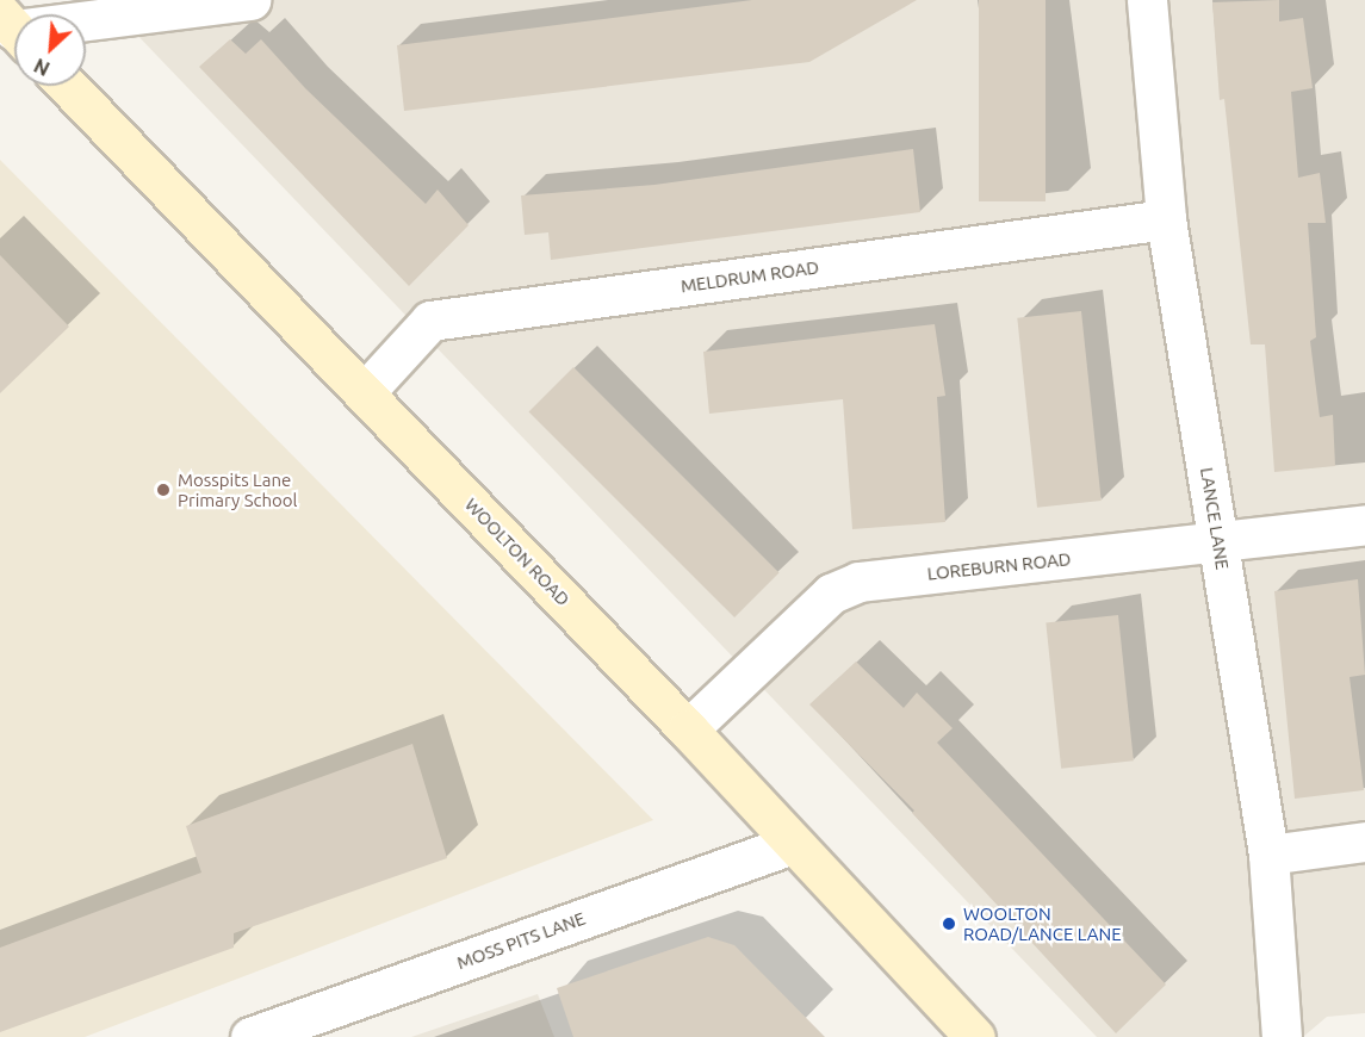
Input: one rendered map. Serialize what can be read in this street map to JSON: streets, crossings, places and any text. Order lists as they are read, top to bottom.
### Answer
{
  "streets": {
    "street": [
      "MELDRUM ROAD",
      "LANCE LANE",
      "WOOLTON ROAD",
      "LOREBURN ROAD",
      "MOSS PITS LANE"
    ]
  },
  "crossings": [
    ["MELDRUM ROAD", "LANCE LANE"],
    ["MELDRUM ROAD", "WOOLTON ROAD"],
    ["LANCE LANE", "LOREBURN ROAD"],
    ["WOOLTON ROAD", "LOREBURN ROAD"],
    ["WOOLTON ROAD", "MOSS PITS LANE"]
  ],
  "places": ["Mosspits Lane Primary School", "WOOLTON ROAD/LANCE LANE"],
  "north": "bottom left"
}
